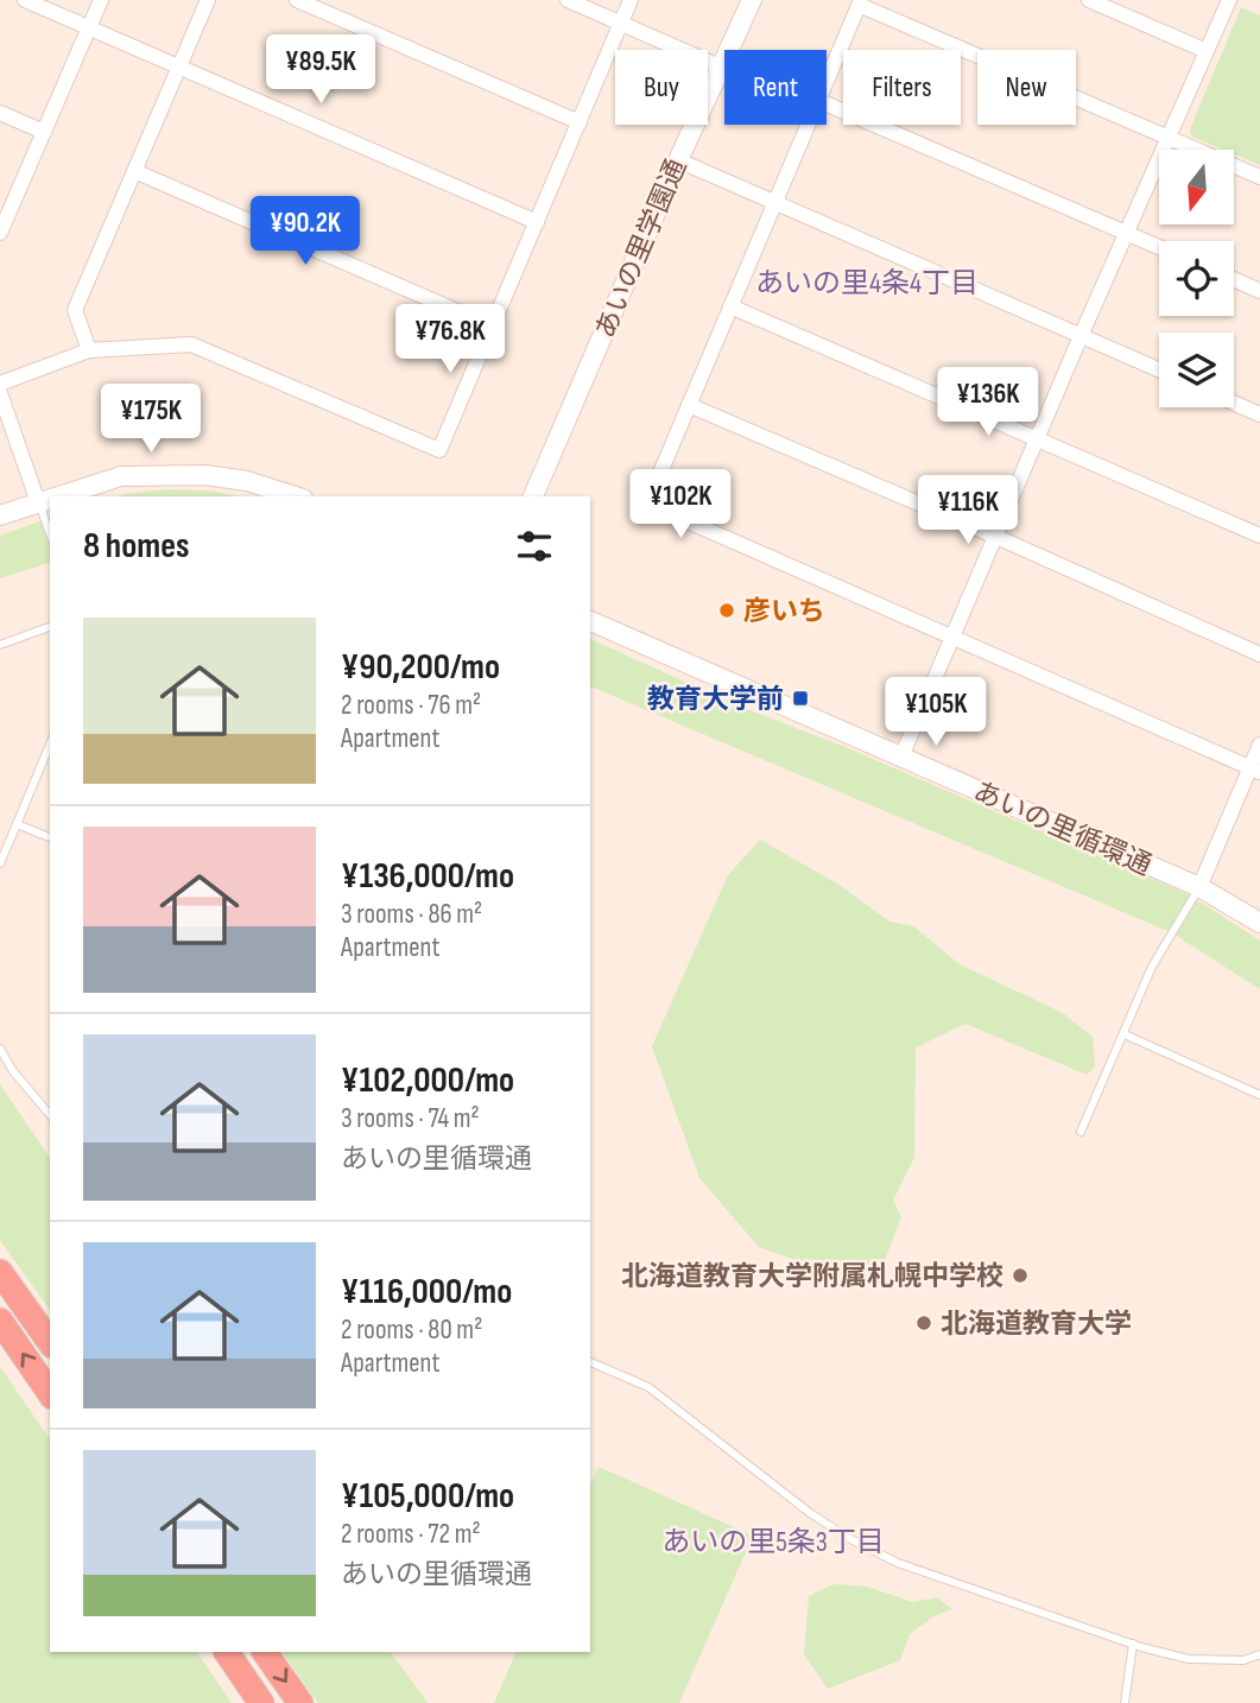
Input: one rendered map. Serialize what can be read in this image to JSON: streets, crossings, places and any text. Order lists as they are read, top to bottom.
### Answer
{
  "streets": {
    "street": ["あいの里学園通", "あいの里循環通"]
  },
  "districts": ["あいの里4条4丁目", "あいの里5条3丁目"],
  "places": {
    "other": ["彦いち", "北海道教育大学附属札幌中学校", "北海道教育大学"],
    "transit": ["教育大学前"]
  },
  "north": "bottom",
  "page": {
    "price": [
      "¥89.5K",
      "¥90.2K",
      "¥76.8K",
      "¥136K",
      "¥175K",
      "¥102K",
      "¥116K",
      "¥105K"
    ],
    "chip": [
      "Buy",
      "Rent",
      "Filters",
      "New"
    ],
    "heading": "8 homes",
    "list": [
      {
        "name": "¥90,200/mo",
        "note": "2 rooms · 76 m² · Apartment"
      },
      {
        "name": "¥136,000/mo",
        "note": "3 rooms · 86 m² · Apartment"
      },
      {
        "name": "¥102,000/mo",
        "note": "3 rooms · 74 m² · あいの里循環通"
      },
      {
        "name": "¥116,000/mo",
        "note": "2 rooms · 80 m² · Apartment"
      },
      {
        "name": "¥105,000/mo",
        "note": "2 rooms · 72 m² · あいの里循環通"
      }
    ]
  }
}
